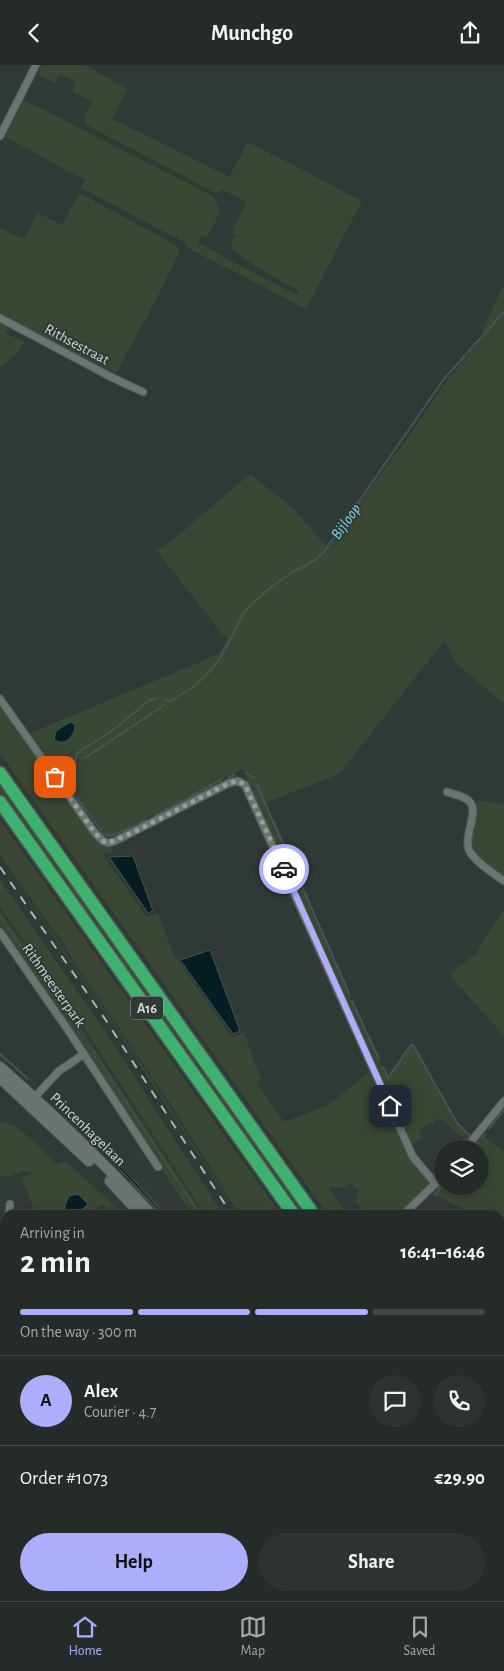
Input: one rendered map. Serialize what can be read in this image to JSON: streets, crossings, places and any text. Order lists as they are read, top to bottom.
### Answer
{
  "streets": {
    "highway": ["A16"],
    "main road": ["Princenhagelaan"],
    "street": ["Rithsestraat", "Rithmeesterpark"]
  },
  "water": ["Bijloop"],
  "page": {
    "header": "Munchgo",
    "heading": ["2 min", "Arriving in", "16:41–16:46"],
    "panel": [
      "Alex",
      "Courier · 4.7",
      "Order #1073",
      "€29.90"
    ],
    "bar": "On the way · 300 m",
    "round": "A",
    "buttons": ["Help", "Share"],
    "tabs": ["Home", "Map", "Saved"]
  }
}
